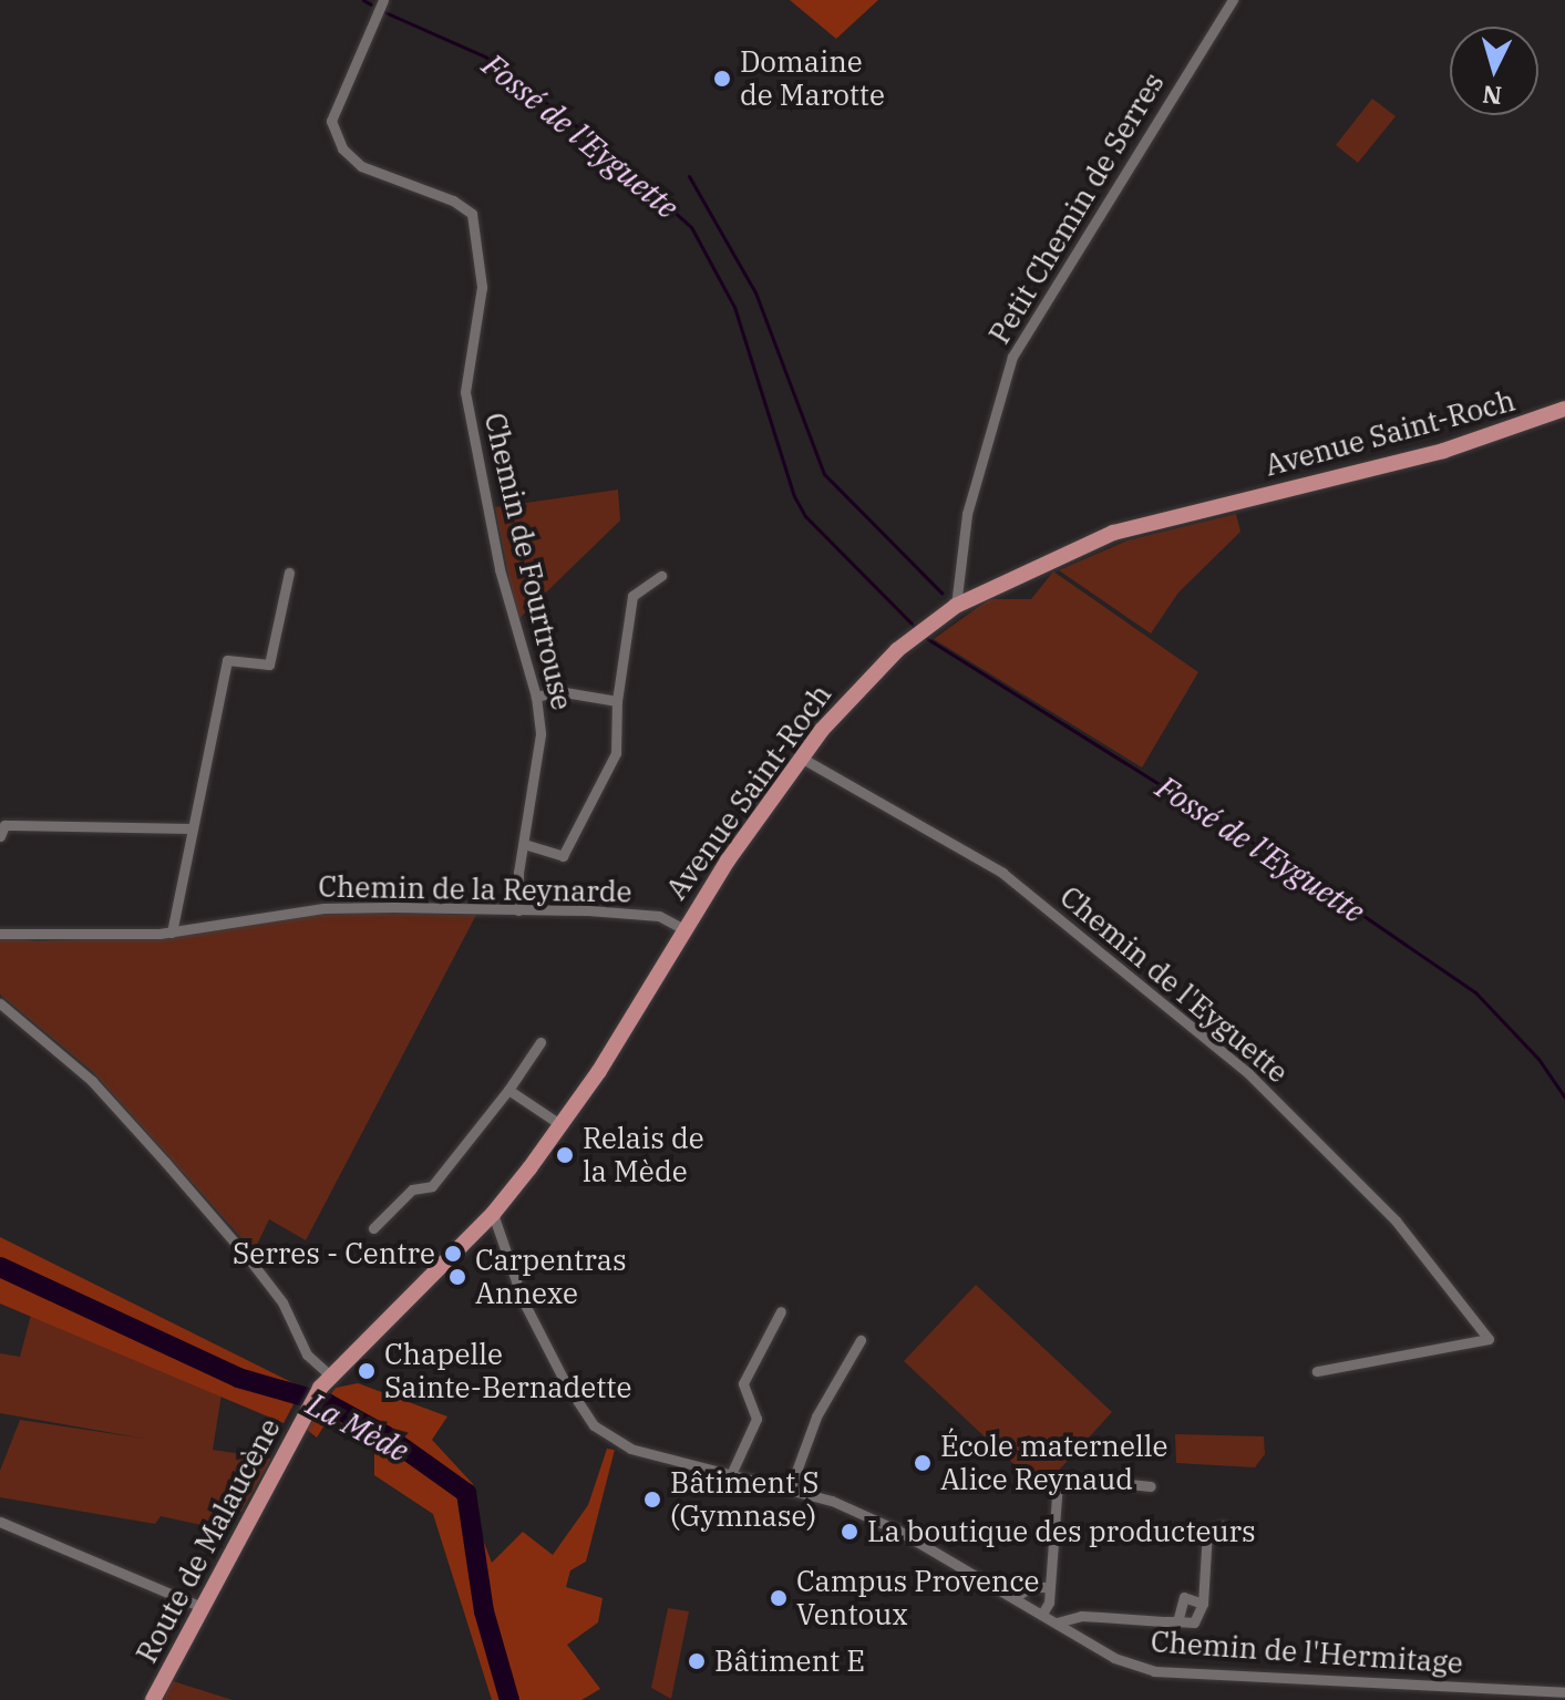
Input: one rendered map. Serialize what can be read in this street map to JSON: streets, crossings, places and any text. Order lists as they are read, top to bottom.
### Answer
{
  "streets": {
    "main road": ["Avenue Saint-Roch", "Route de Malaucène"],
    "street": [
      "Petit Chemin de Serres",
      "Chemin de Fourtrouse",
      "Chemin de la Reynarde",
      "Chemin de l'Eyguette",
      "Chemin de l'Hermitage"
    ]
  },
  "crossings": [
    ["Petit Chemin de Serres", "Avenue Saint-Roch"],
    ["Avenue Saint-Roch", "Chemin de la Reynarde"],
    ["Avenue Saint-Roch", "Chemin de l'Eyguette"],
    ["Avenue Saint-Roch", "Route de Malaucène"],
    ["Avenue Saint-Roch", "Chemin de l'Hermitage"],
    ["Chemin de Fourtrouse", "Chemin de la Reynarde"]
  ],
  "water": ["Fossé de l'Eyguette", "La Mède"],
  "places": [
    "Domaine de Marotte",
    "Relais de la Mède",
    "Serres - Centre",
    "Carpentras Annexe",
    "Chapelle Sainte-Bernadette",
    "École maternelle Alice Reynaud",
    "Bâtiment S (Gymnase)",
    "La boutique des producteurs",
    "Campus Provence Ventoux",
    "Bâtiment E"
  ],
  "north": "bottom"
}
